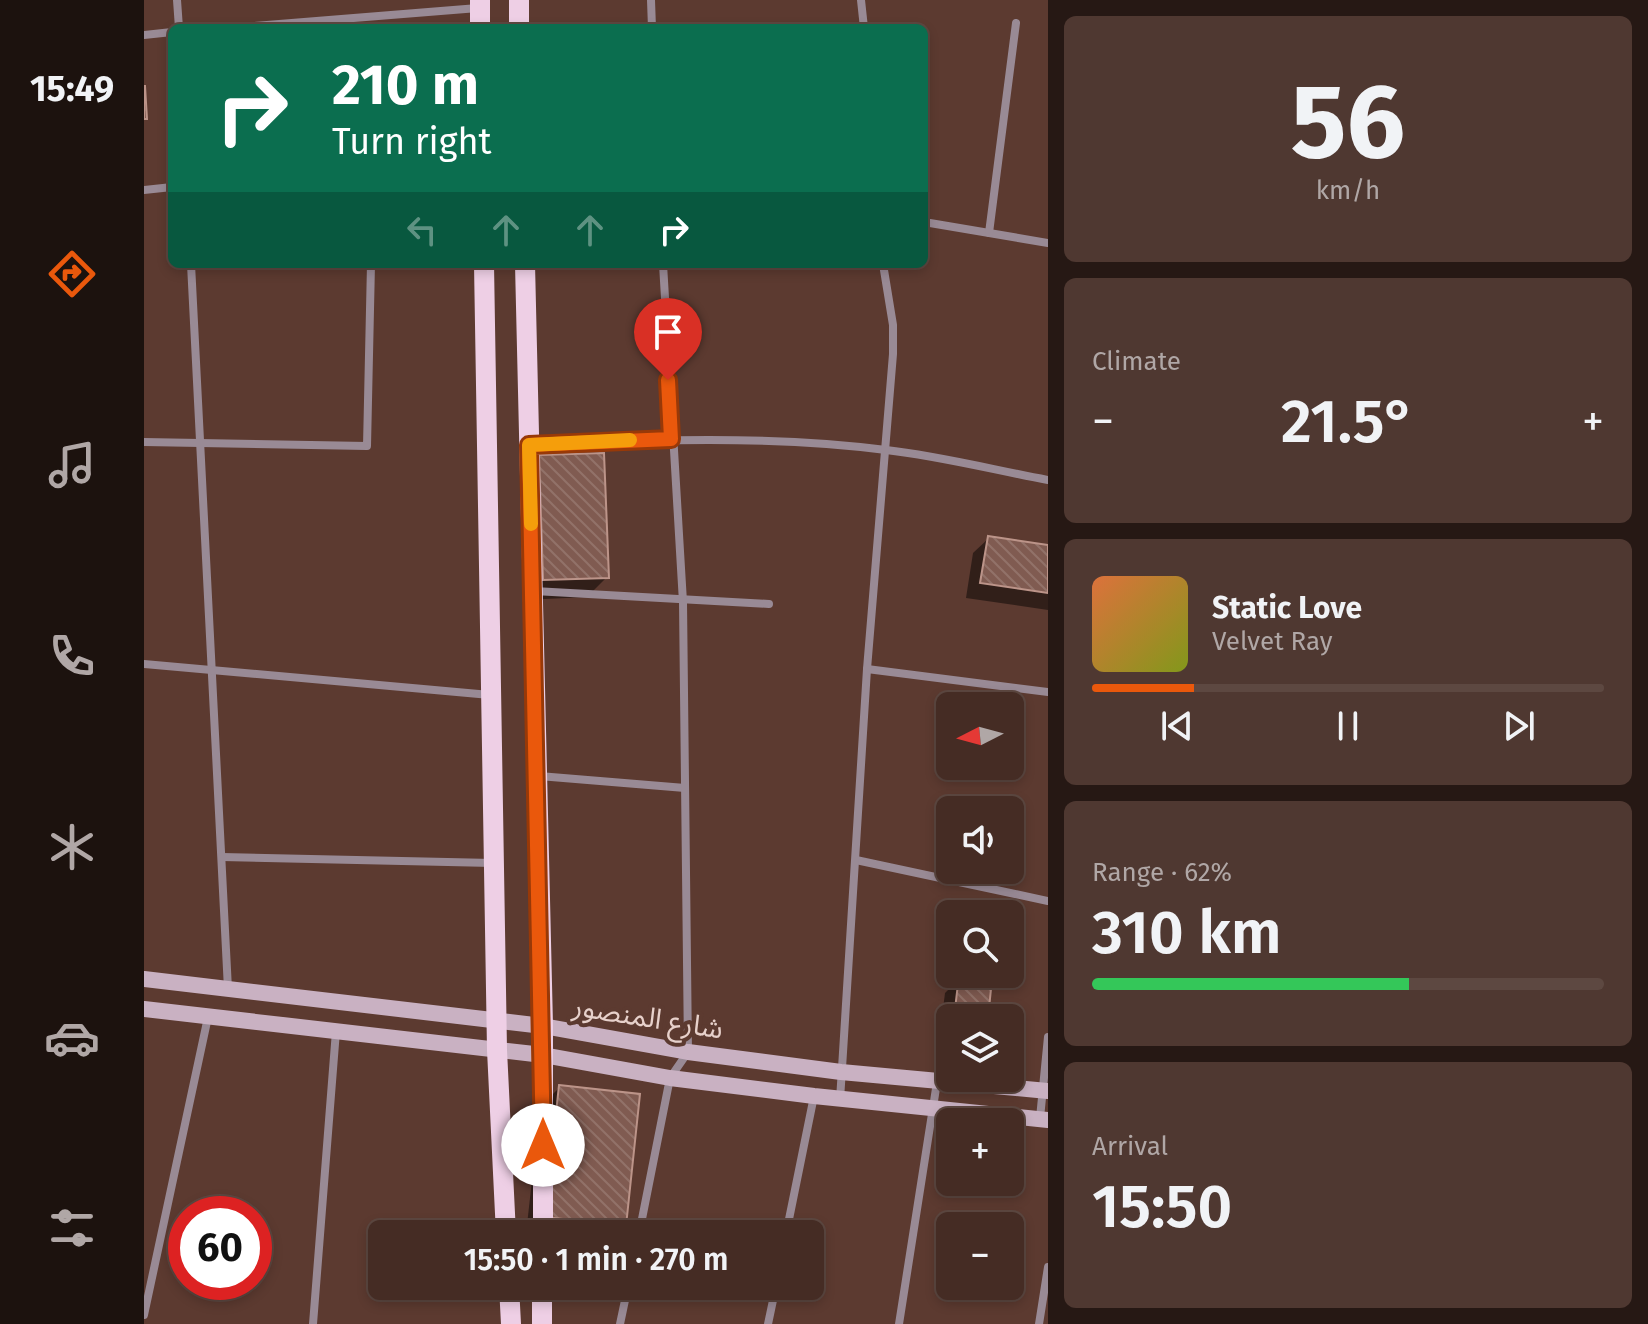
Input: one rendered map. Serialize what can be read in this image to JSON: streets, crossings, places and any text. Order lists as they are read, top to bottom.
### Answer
{
  "streets": {
    "street": ["شارع المنصور"]
  },
  "north": "left",
  "page": {
    "tabs": "15:49",
    "tile": [
      ["56", "km/h"],
      "Climate",
      ["Range · 62%", "310 km"],
      ["Arrival", "15:50"]
    ],
    "turn": ["210 m", "Turn right"],
    "heat": ["−", "21.5°", "+"],
    "song": ["Static Love", "Velvet Ray"],
    "map_buttons": ["+", "−"],
    "limit": "60",
    "trip": "15:50 · 1 min · 270 m"
  }
}
